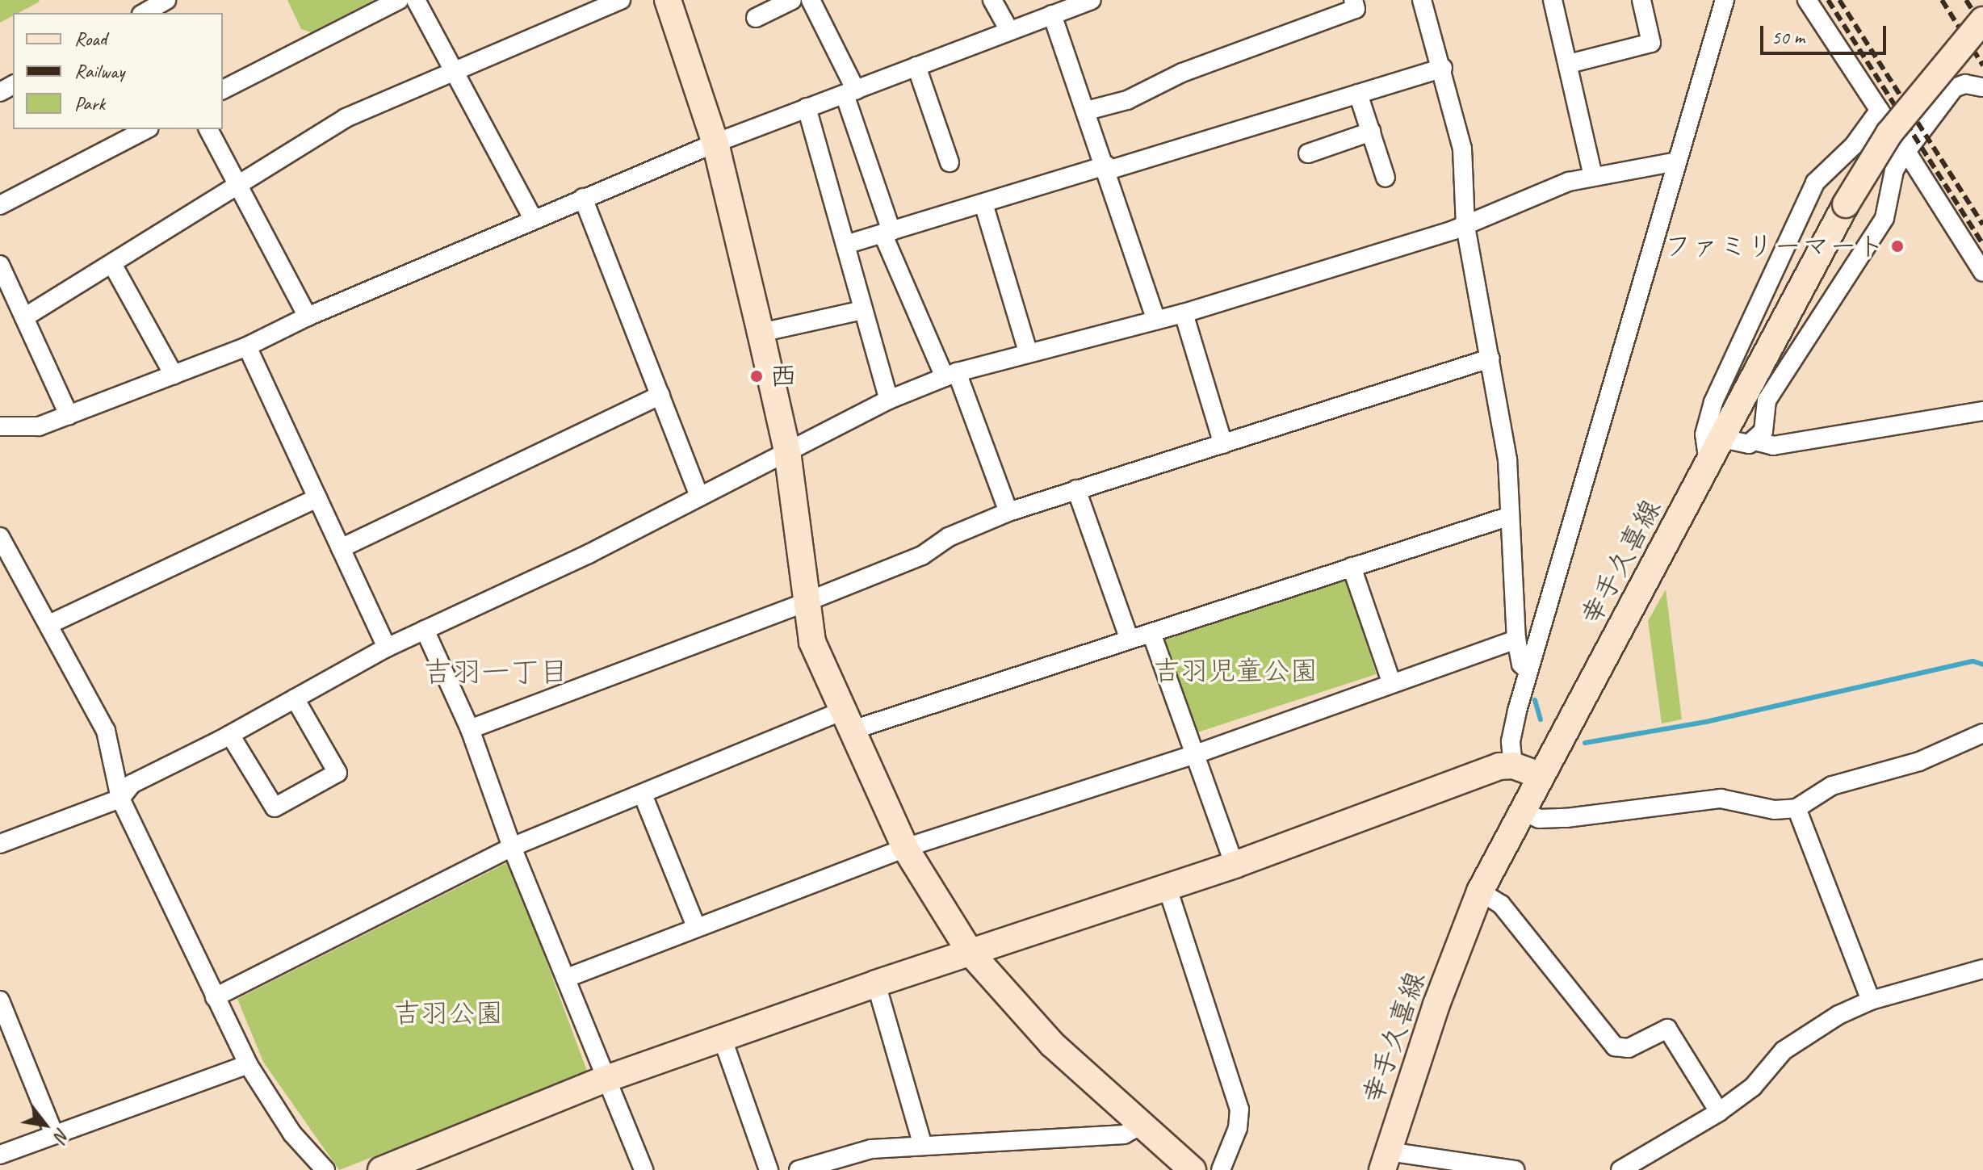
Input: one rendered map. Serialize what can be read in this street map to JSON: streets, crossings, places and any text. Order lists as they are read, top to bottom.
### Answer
{
  "streets": {
    "street": ["幸手久喜線"]
  },
  "districts": ["吉羽一丁目"],
  "parks": ["吉羽児童公園", "吉羽公園"],
  "places": ["ファミリーマート", "西"],
  "legend": ["Road", "Railway", "Park"],
  "scale_bar": "50 m",
  "north": "bottom right"
}
